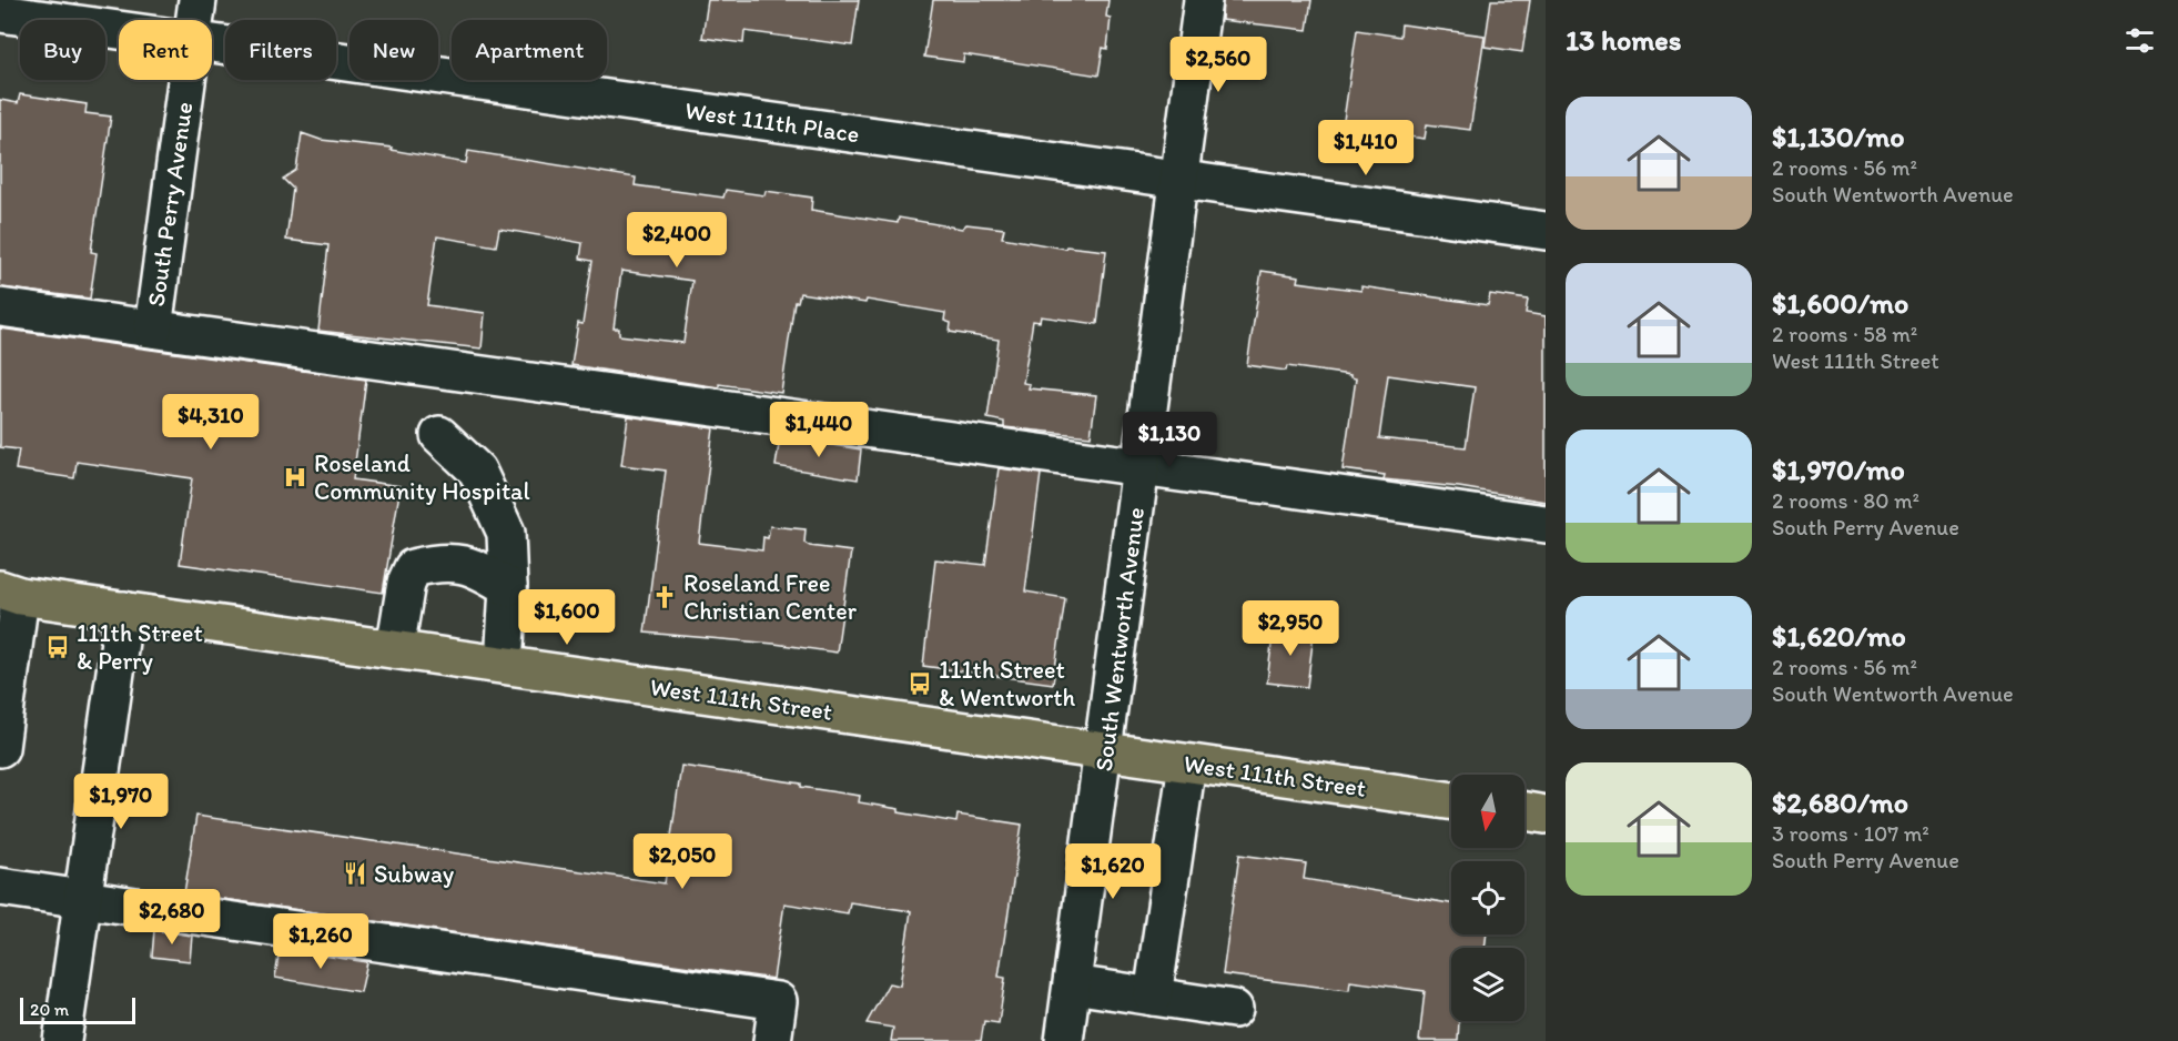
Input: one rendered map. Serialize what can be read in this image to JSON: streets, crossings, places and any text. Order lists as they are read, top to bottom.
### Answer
{
  "streets": {
    "main road": ["West 111th Street"],
    "street": ["West 111th Place", "South Perry Avenue", "South Wentworth Avenue"]
  },
  "crossings": [
    ["West 111th Place", "South Wentworth Avenue"],
    ["South Wentworth Avenue", "West 111th Street"]
  ],
  "places": {
    "hospital": ["Roseland Community Hospital"],
    "church": ["Roseland Free Christian Center"],
    "bus stop": ["111th Street & Perry", "111th Street & Wentworth"],
    "restaurant": ["Subway"]
  },
  "scale_bar": "20 m",
  "north": "bottom",
  "page": {
    "heading": "13 homes",
    "chip": [
      "Buy",
      "Rent",
      "Filters",
      "New",
      "Apartment"
    ],
    "price": [
      "$2,560",
      "$1,410",
      "$2,400",
      "$4,310",
      "$1,440",
      "$1,130",
      "$1,600",
      "$2,950",
      "$1,970",
      "$2,050",
      "$1,620",
      "$2,680",
      "$1,260"
    ],
    "list": [
      {
        "name": "$1,130/mo",
        "note": "2 rooms · 56 m² · South Wentworth Avenue"
      },
      {
        "name": "$1,600/mo",
        "note": "2 rooms · 58 m² · West 111th Street"
      },
      {
        "name": "$1,970/mo",
        "note": "2 rooms · 80 m² · South Perry Avenue"
      },
      {
        "name": "$1,620/mo",
        "note": "2 rooms · 56 m² · South Wentworth Avenue"
      },
      {
        "name": "$2,680/mo",
        "note": "3 rooms · 107 m² · South Perry Avenue"
      }
    ],
    "scale": "20 m"
  }
}
